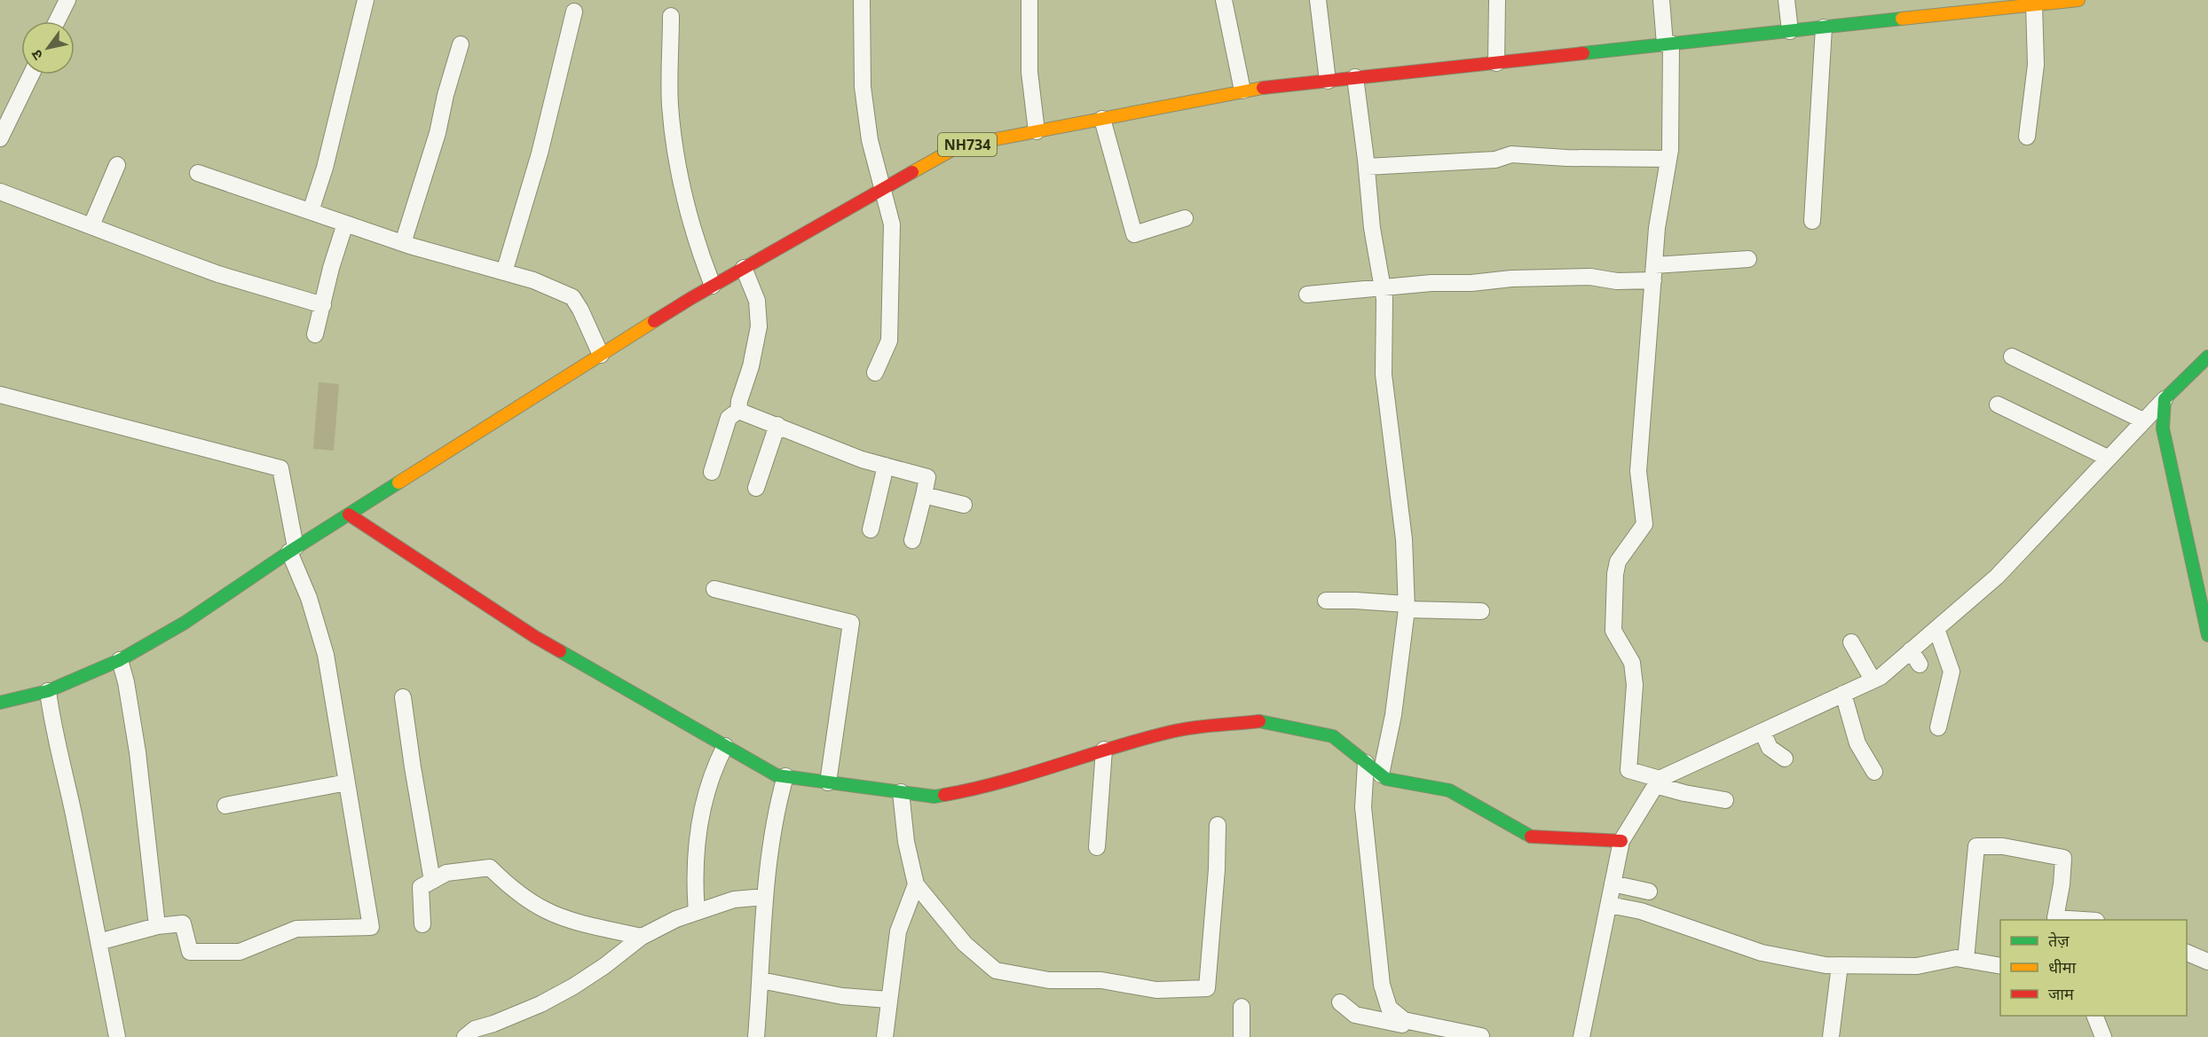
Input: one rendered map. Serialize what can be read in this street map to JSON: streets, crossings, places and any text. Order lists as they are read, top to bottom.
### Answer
{
  "streets": {
    "main road": ["NH734"]
  },
  "legend": ["तेज़", "धीमा", "जाम"],
  "north": "bottom left"
}
